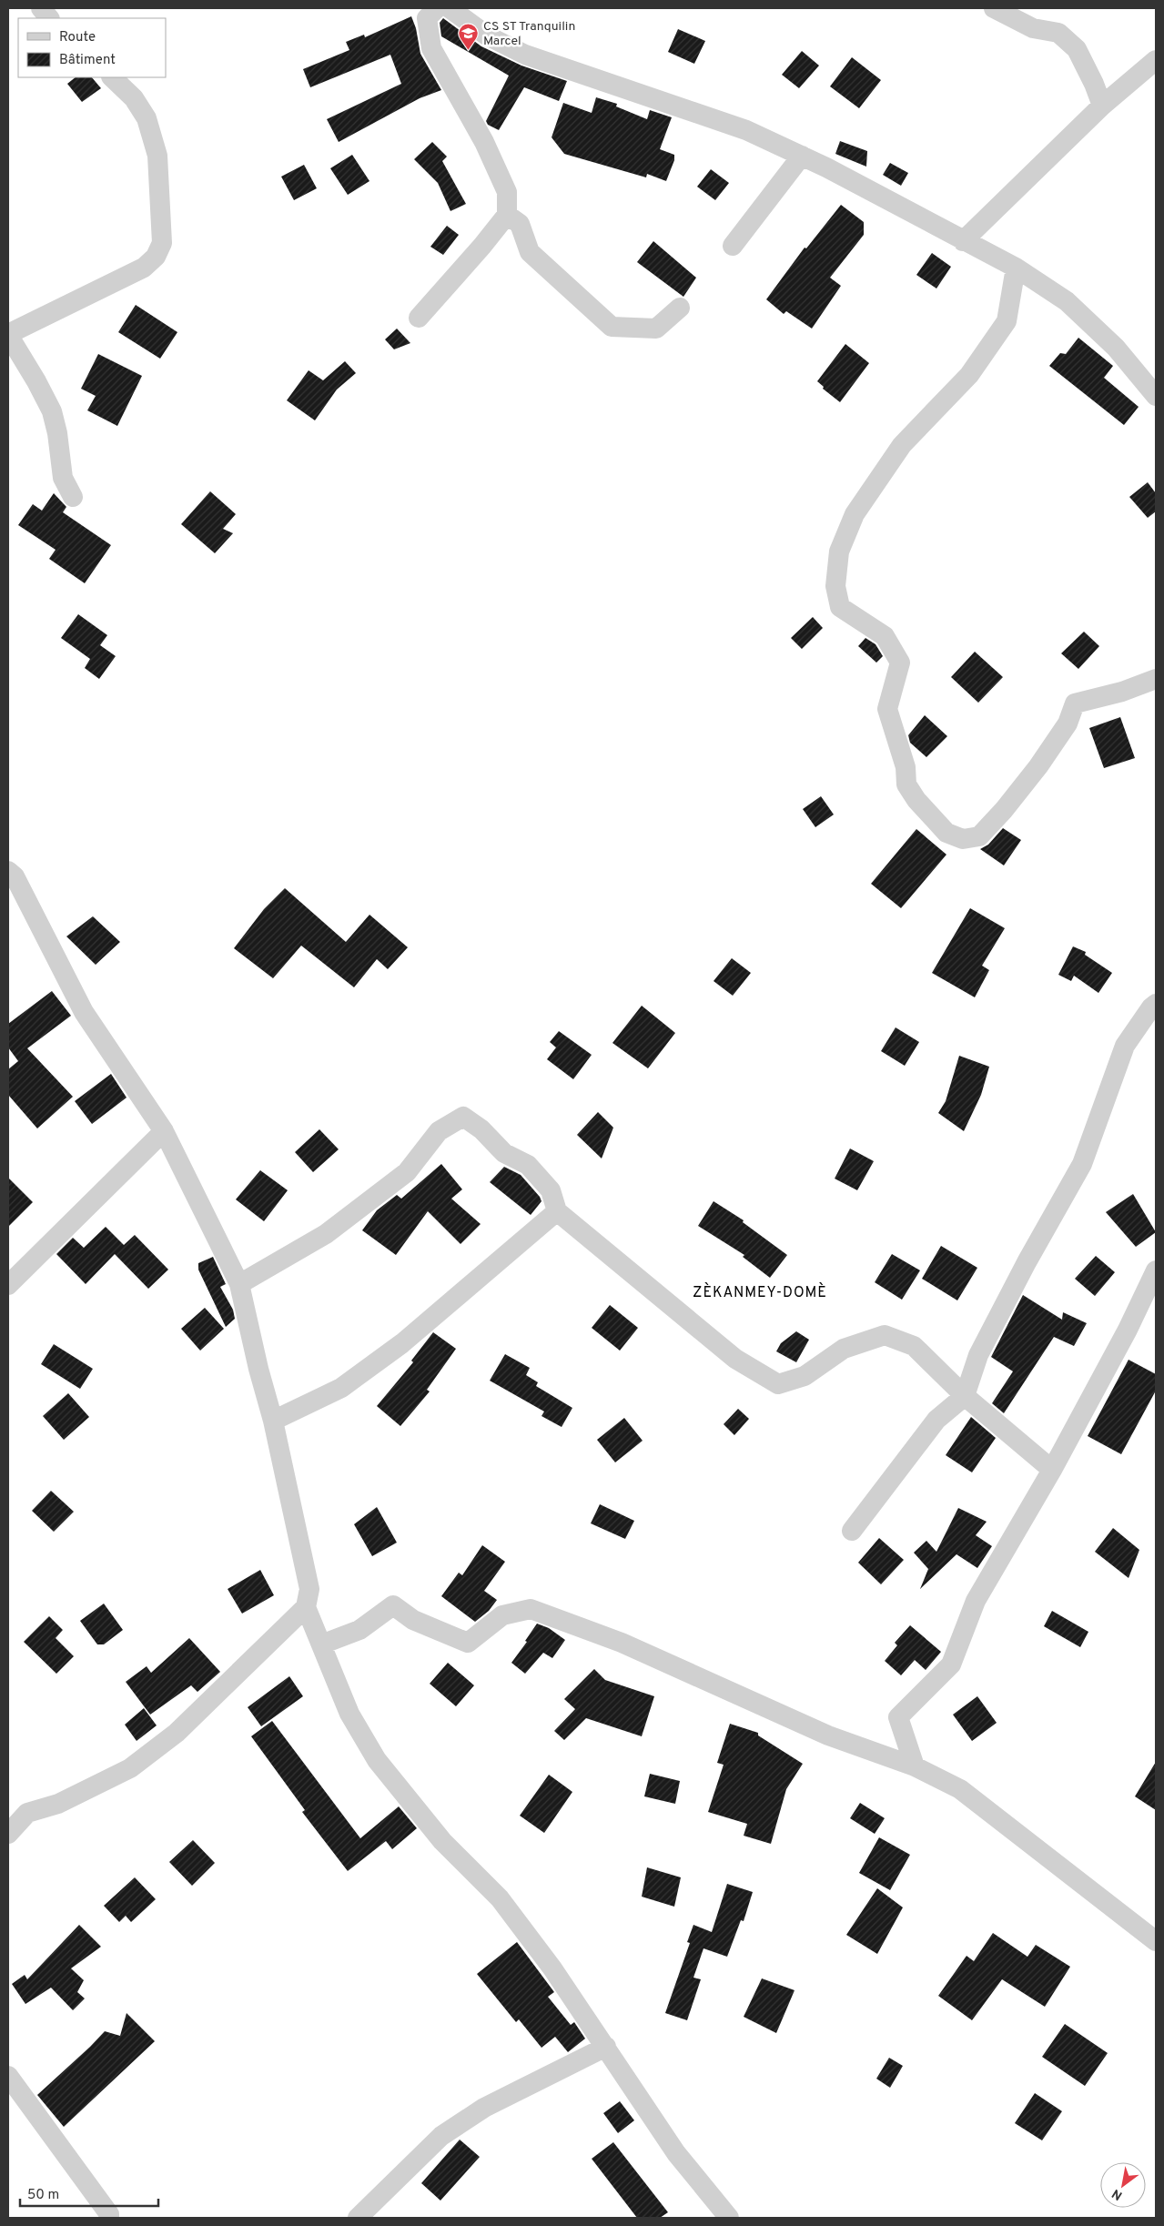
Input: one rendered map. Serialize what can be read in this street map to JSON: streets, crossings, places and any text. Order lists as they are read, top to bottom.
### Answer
{
  "districts": ["ZÈKANMEY-DOMÈ"],
  "places": {
    "school or university": ["CS ST Tranquilin Marcel"]
  },
  "legend": ["Route", "Bâtiment"],
  "scale_bar": "50 m",
  "north": "bottom left"
}
